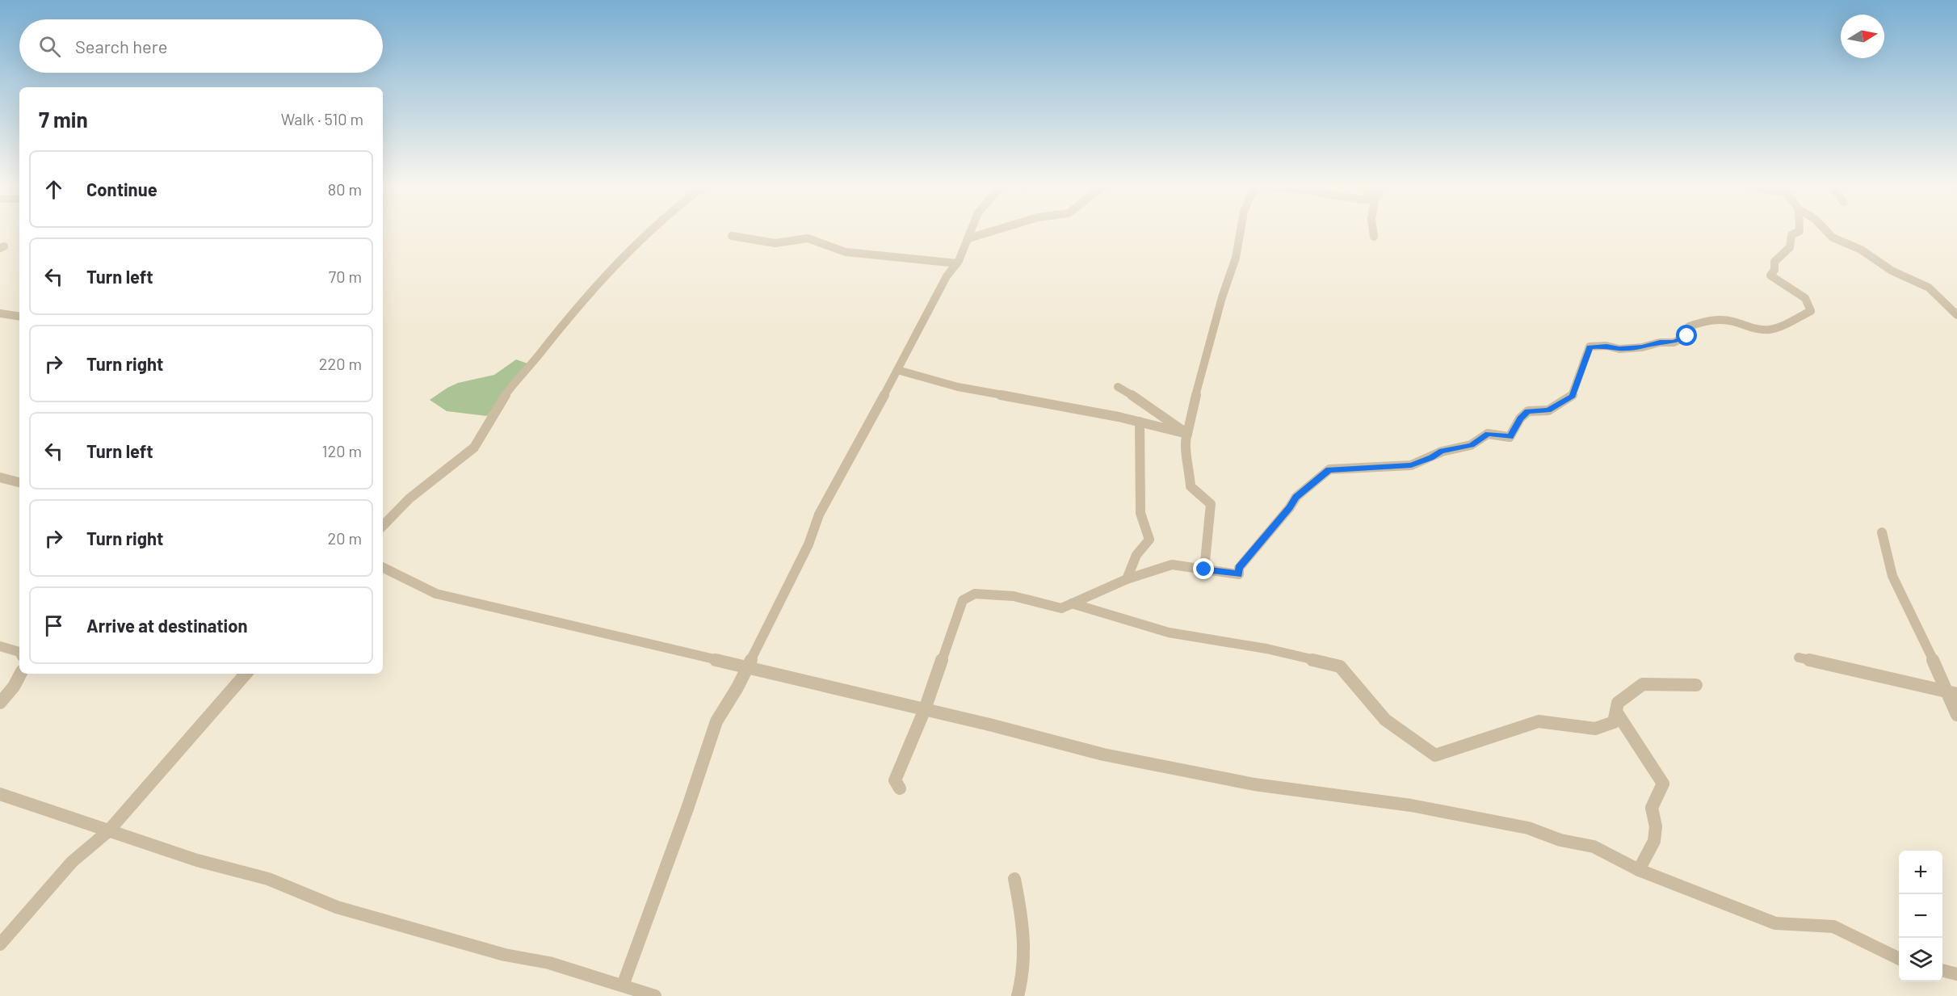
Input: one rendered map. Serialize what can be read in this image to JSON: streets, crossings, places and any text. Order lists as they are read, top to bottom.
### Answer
{
  "north": "right",
  "page": {
    "search": "Search here",
    "heading": ["7 min", "Walk · 510 m"],
    "list": [
      ["Continue", "80 m"],
      ["Turn left", "70 m"],
      ["Turn right", "220 m"],
      ["Turn left", "120 m"],
      ["Turn right", "20 m"],
      "Arrive at destination"
    ],
    "map_buttons": ["+", "−"]
  }
}
